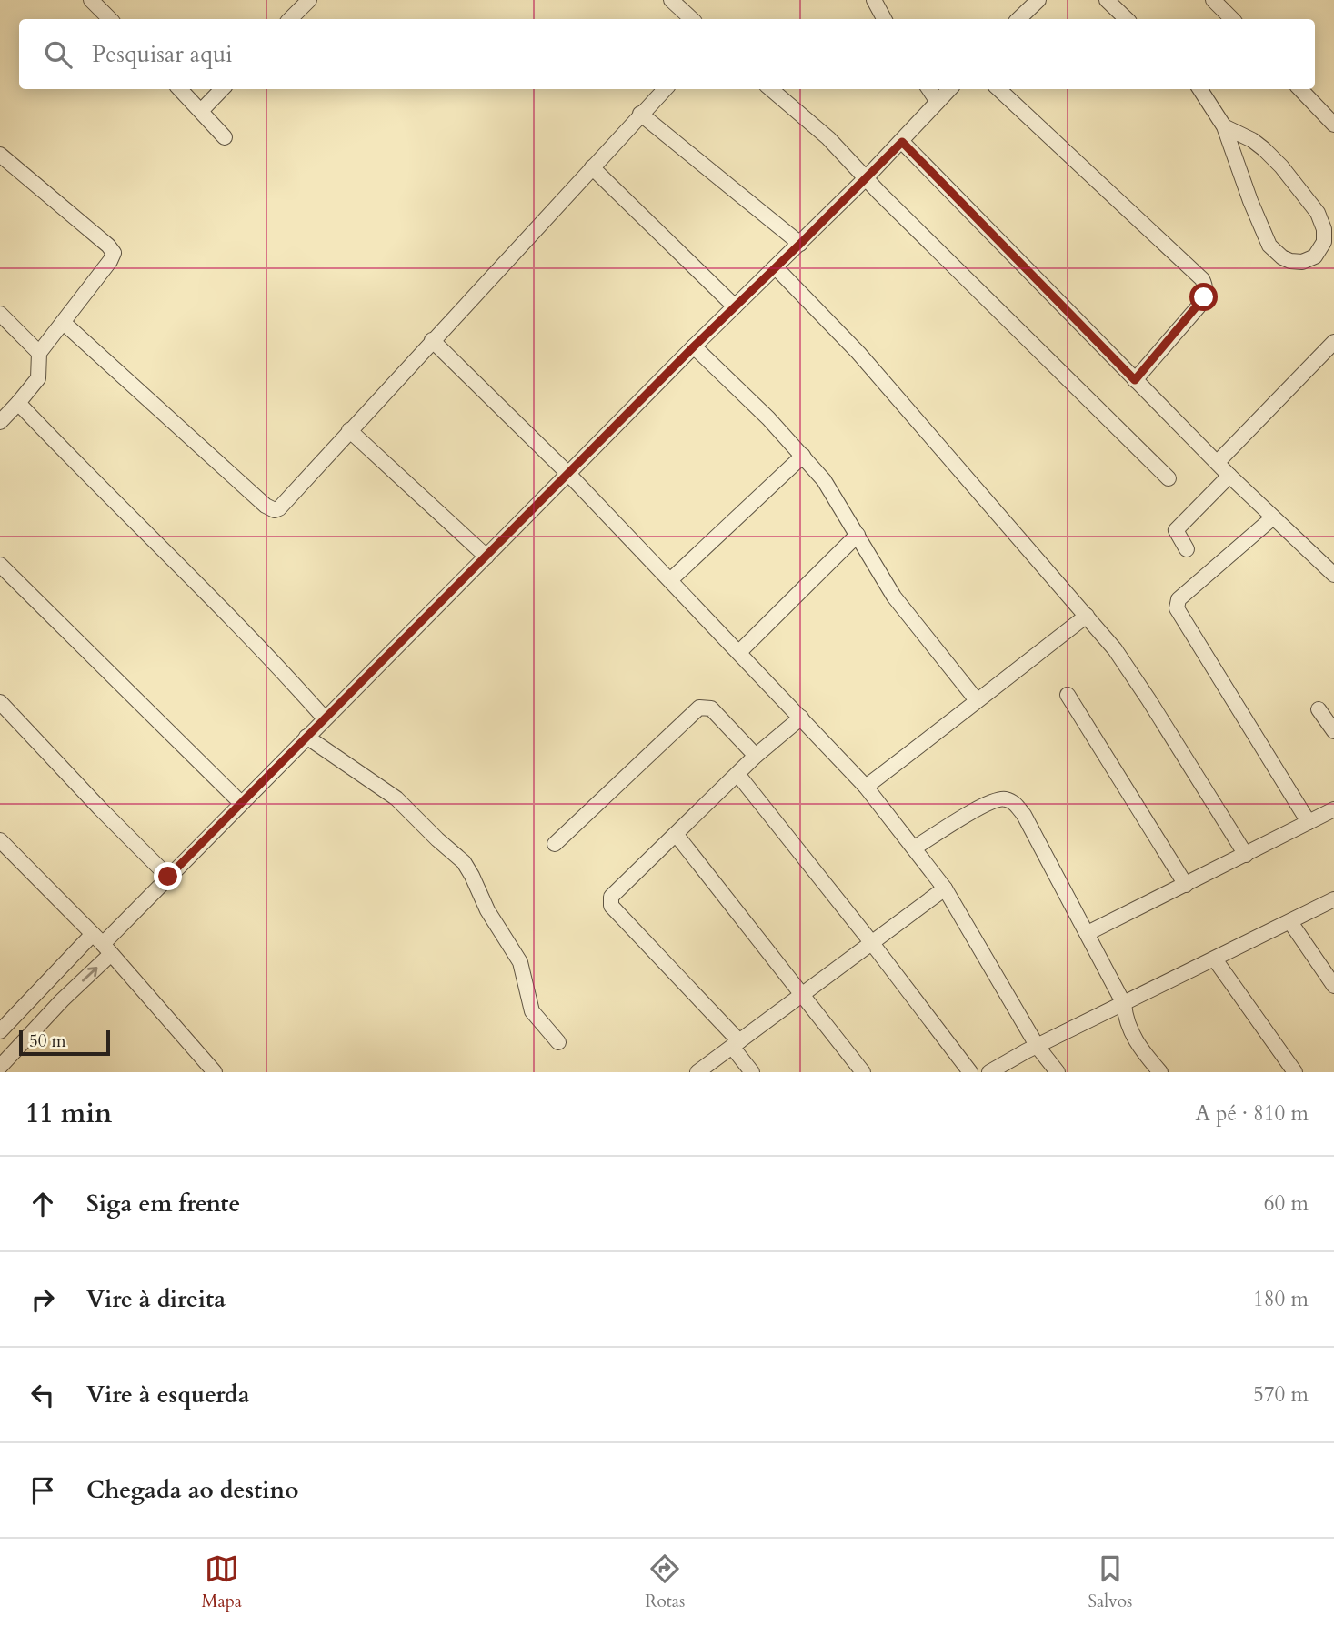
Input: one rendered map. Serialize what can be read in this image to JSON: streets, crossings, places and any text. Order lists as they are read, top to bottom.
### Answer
{
  "scale_bar": "50 m",
  "page": {
    "search": "Pesquisar aqui",
    "scale": "50 m",
    "heading": ["11 min", "A pé · 810 m"],
    "list": [
      ["Siga em frente", "60 m"],
      ["Vire à direita", "180 m"],
      ["Vire à esquerda", "570 m"],
      "Chegada ao destino"
    ],
    "nav": ["Mapa", "Rotas", "Salvos"]
  }
}
